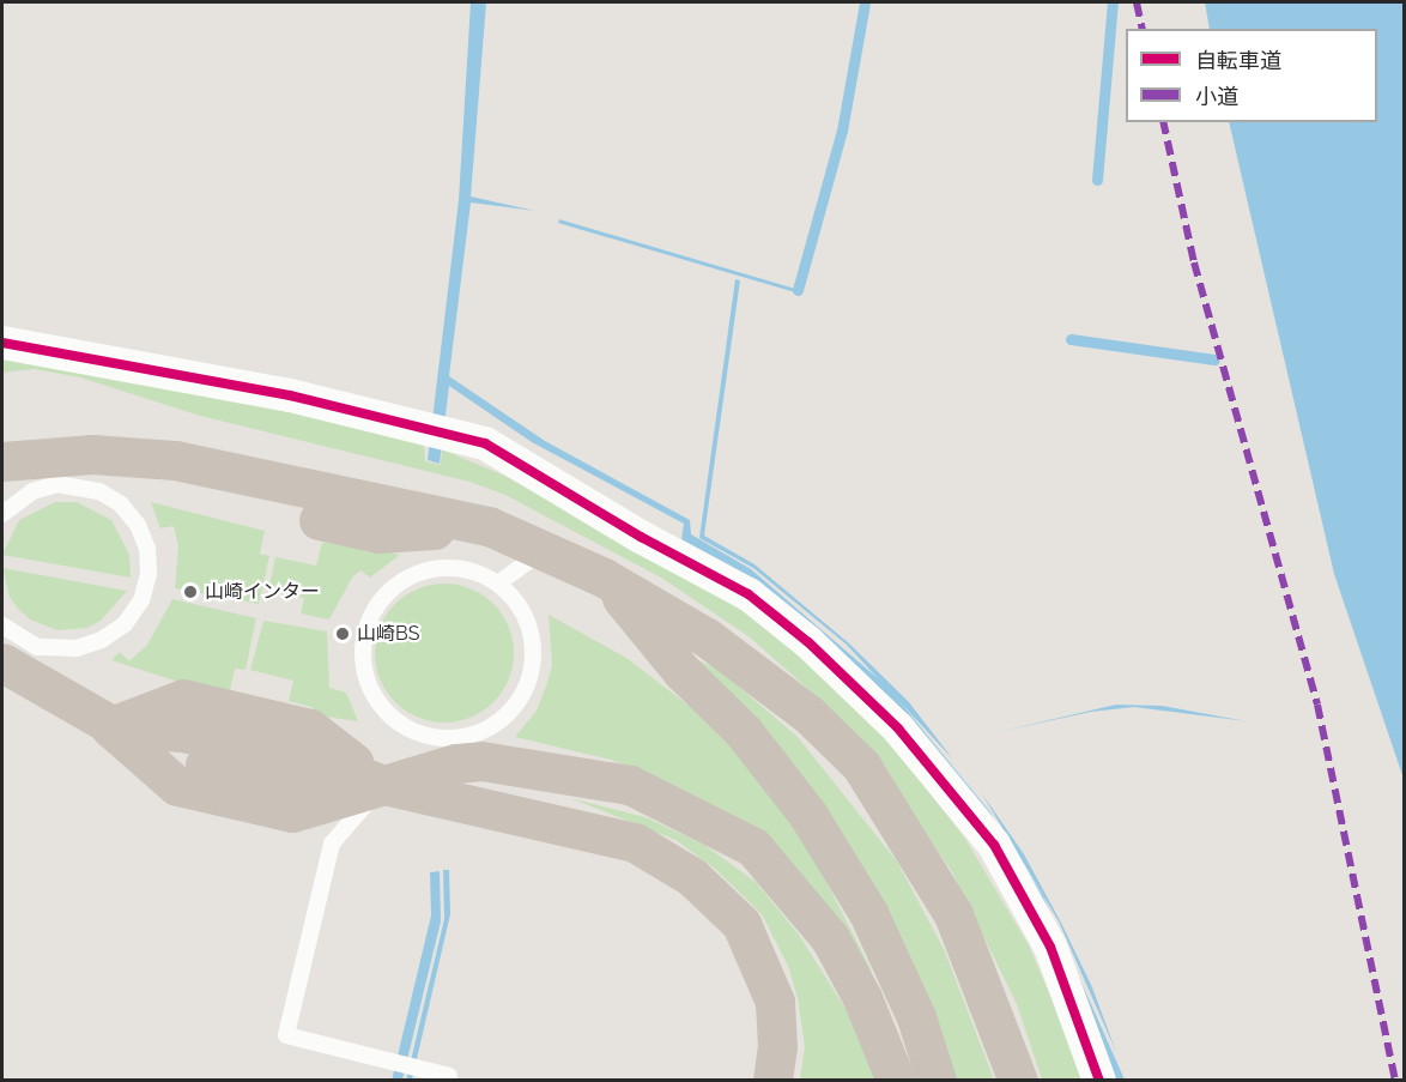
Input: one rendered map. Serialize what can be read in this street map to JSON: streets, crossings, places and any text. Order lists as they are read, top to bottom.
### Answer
{
  "places": ["山崎インター", "山崎BS"],
  "legend": ["自転車道", "小道"]
}
